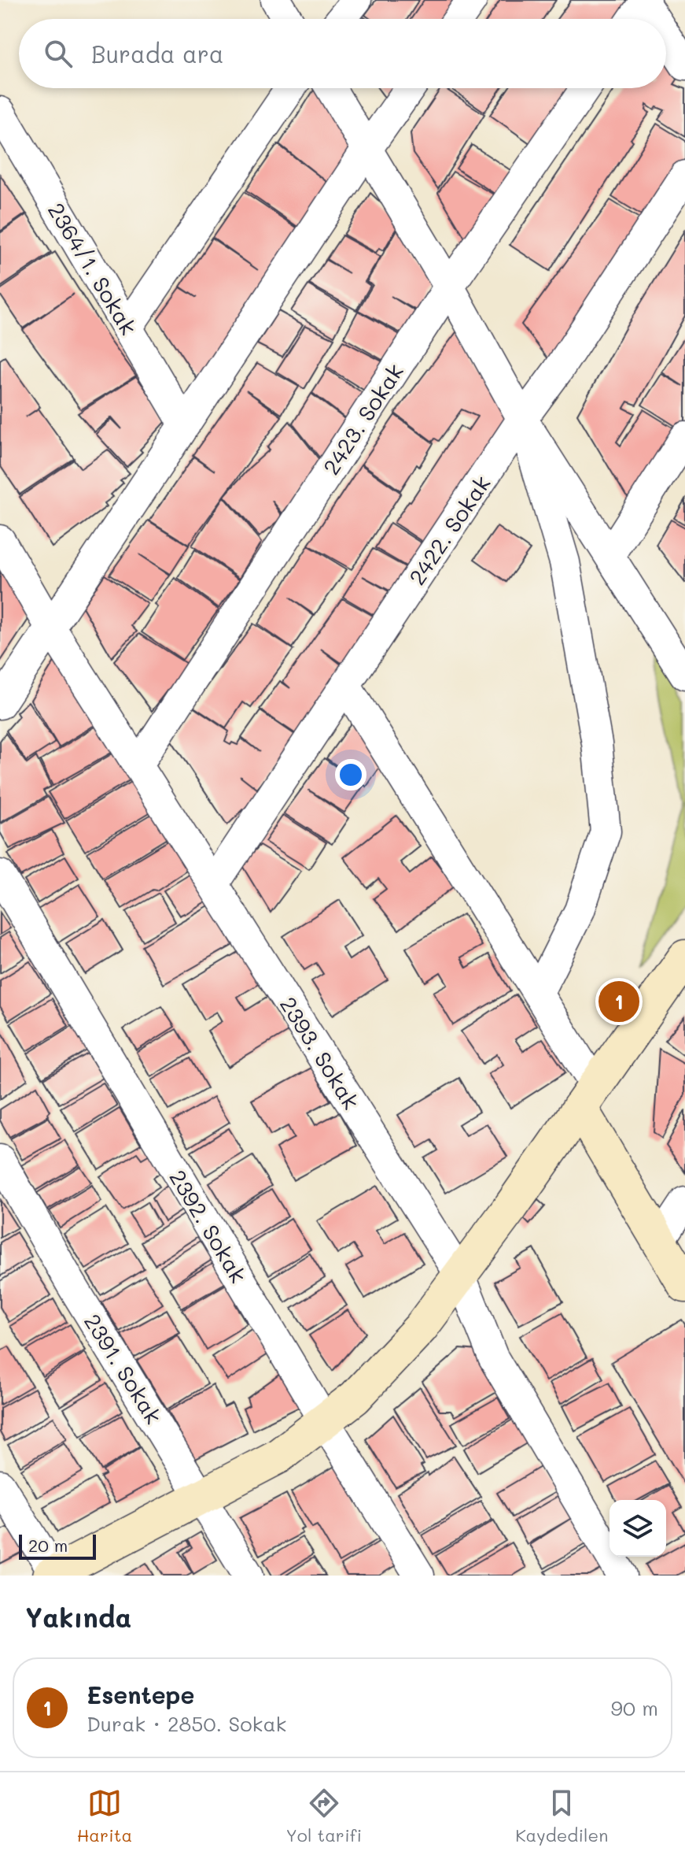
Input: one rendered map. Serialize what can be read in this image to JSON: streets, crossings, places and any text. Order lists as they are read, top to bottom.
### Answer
{
  "streets": {
    "street": [
      "2364/1. Sokak",
      "2423. Sokak",
      "2422. Sokak",
      "2393. Sokak",
      "2392. Sokak",
      "2391. Sokak"
    ]
  },
  "crossings": [
    ["2423. Sokak", "2393. Sokak"],
    ["2422. Sokak", "2393. Sokak"]
  ],
  "scale_bar": "20 m",
  "page": {
    "search": "Burada ara",
    "pins": "1",
    "scale": "20 m",
    "heading": "Yakında",
    "list": [
      {
        "mark": "1",
        "name": "Esentepe",
        "note": "Durak · 2850. Sokak",
        "value": "90 m"
      }
    ],
    "nav": ["Harita", "Yol tarifi", "Kaydedilen"]
  }
}
